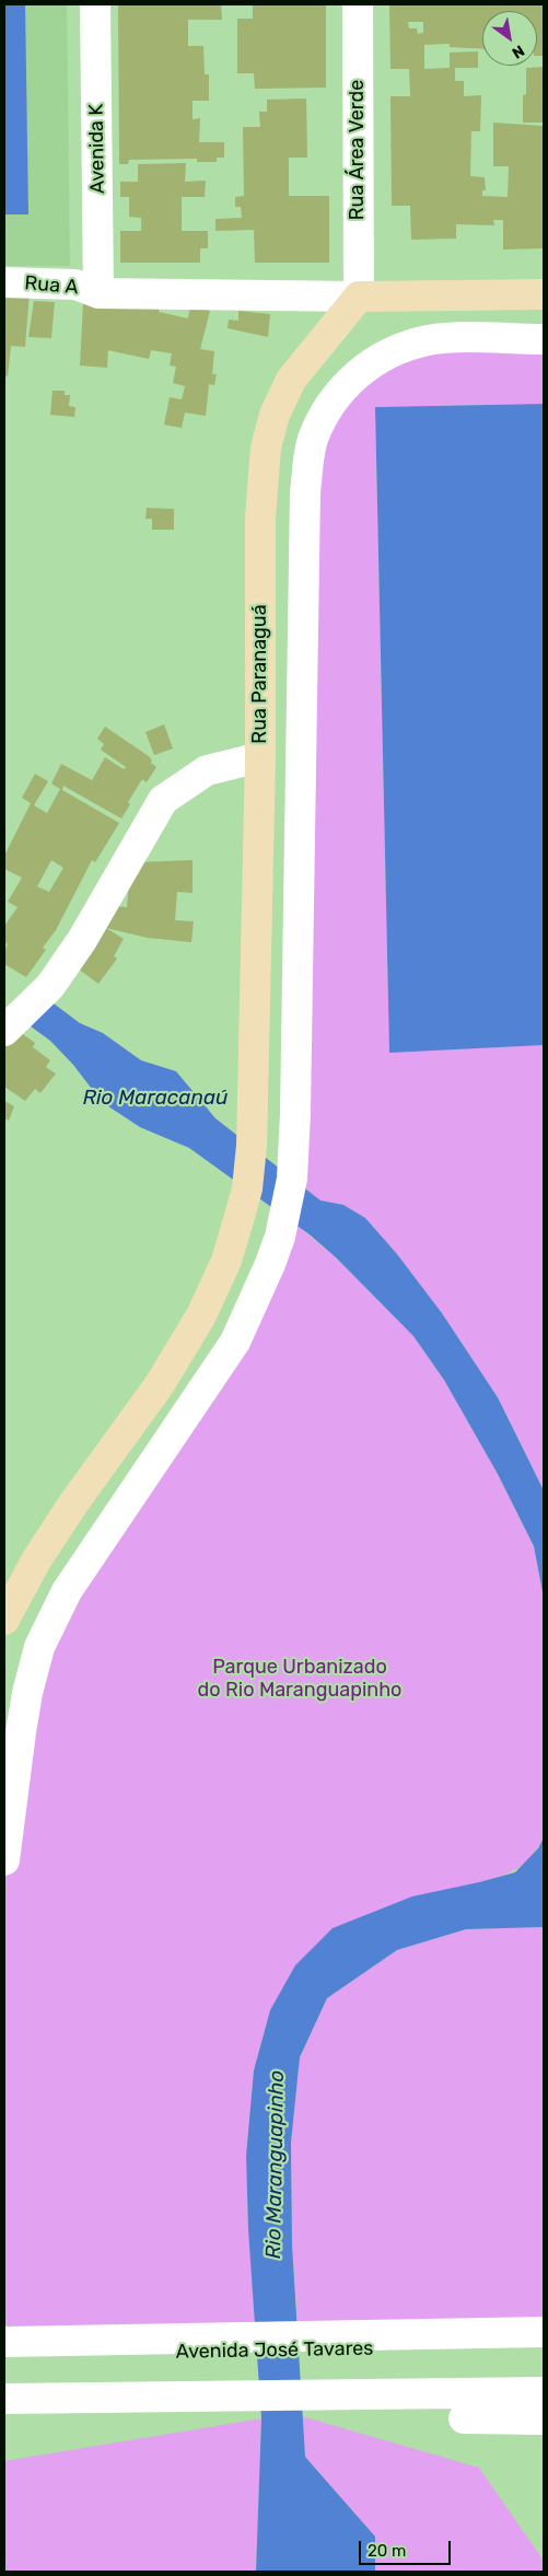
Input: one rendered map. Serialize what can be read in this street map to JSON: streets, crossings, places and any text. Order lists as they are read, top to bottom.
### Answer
{
  "streets": {
    "main road": ["Rua Paranaguá"],
    "street": [
      "Avenida K",
      "Rua Área Verde",
      "Rua A",
      "Avenida José Tavares"
    ]
  },
  "crossings": [
    ["Avenida K", "Rua A"],
    ["Rua Área Verde", "Rua Paranaguá"]
  ],
  "water": ["Rio Maracanaú", "Rio Maranguapinho"],
  "parks": ["Parque Urbanizado do Rio Maranguapinho"],
  "scale_bar": "20 m",
  "north": "bottom right"
}
